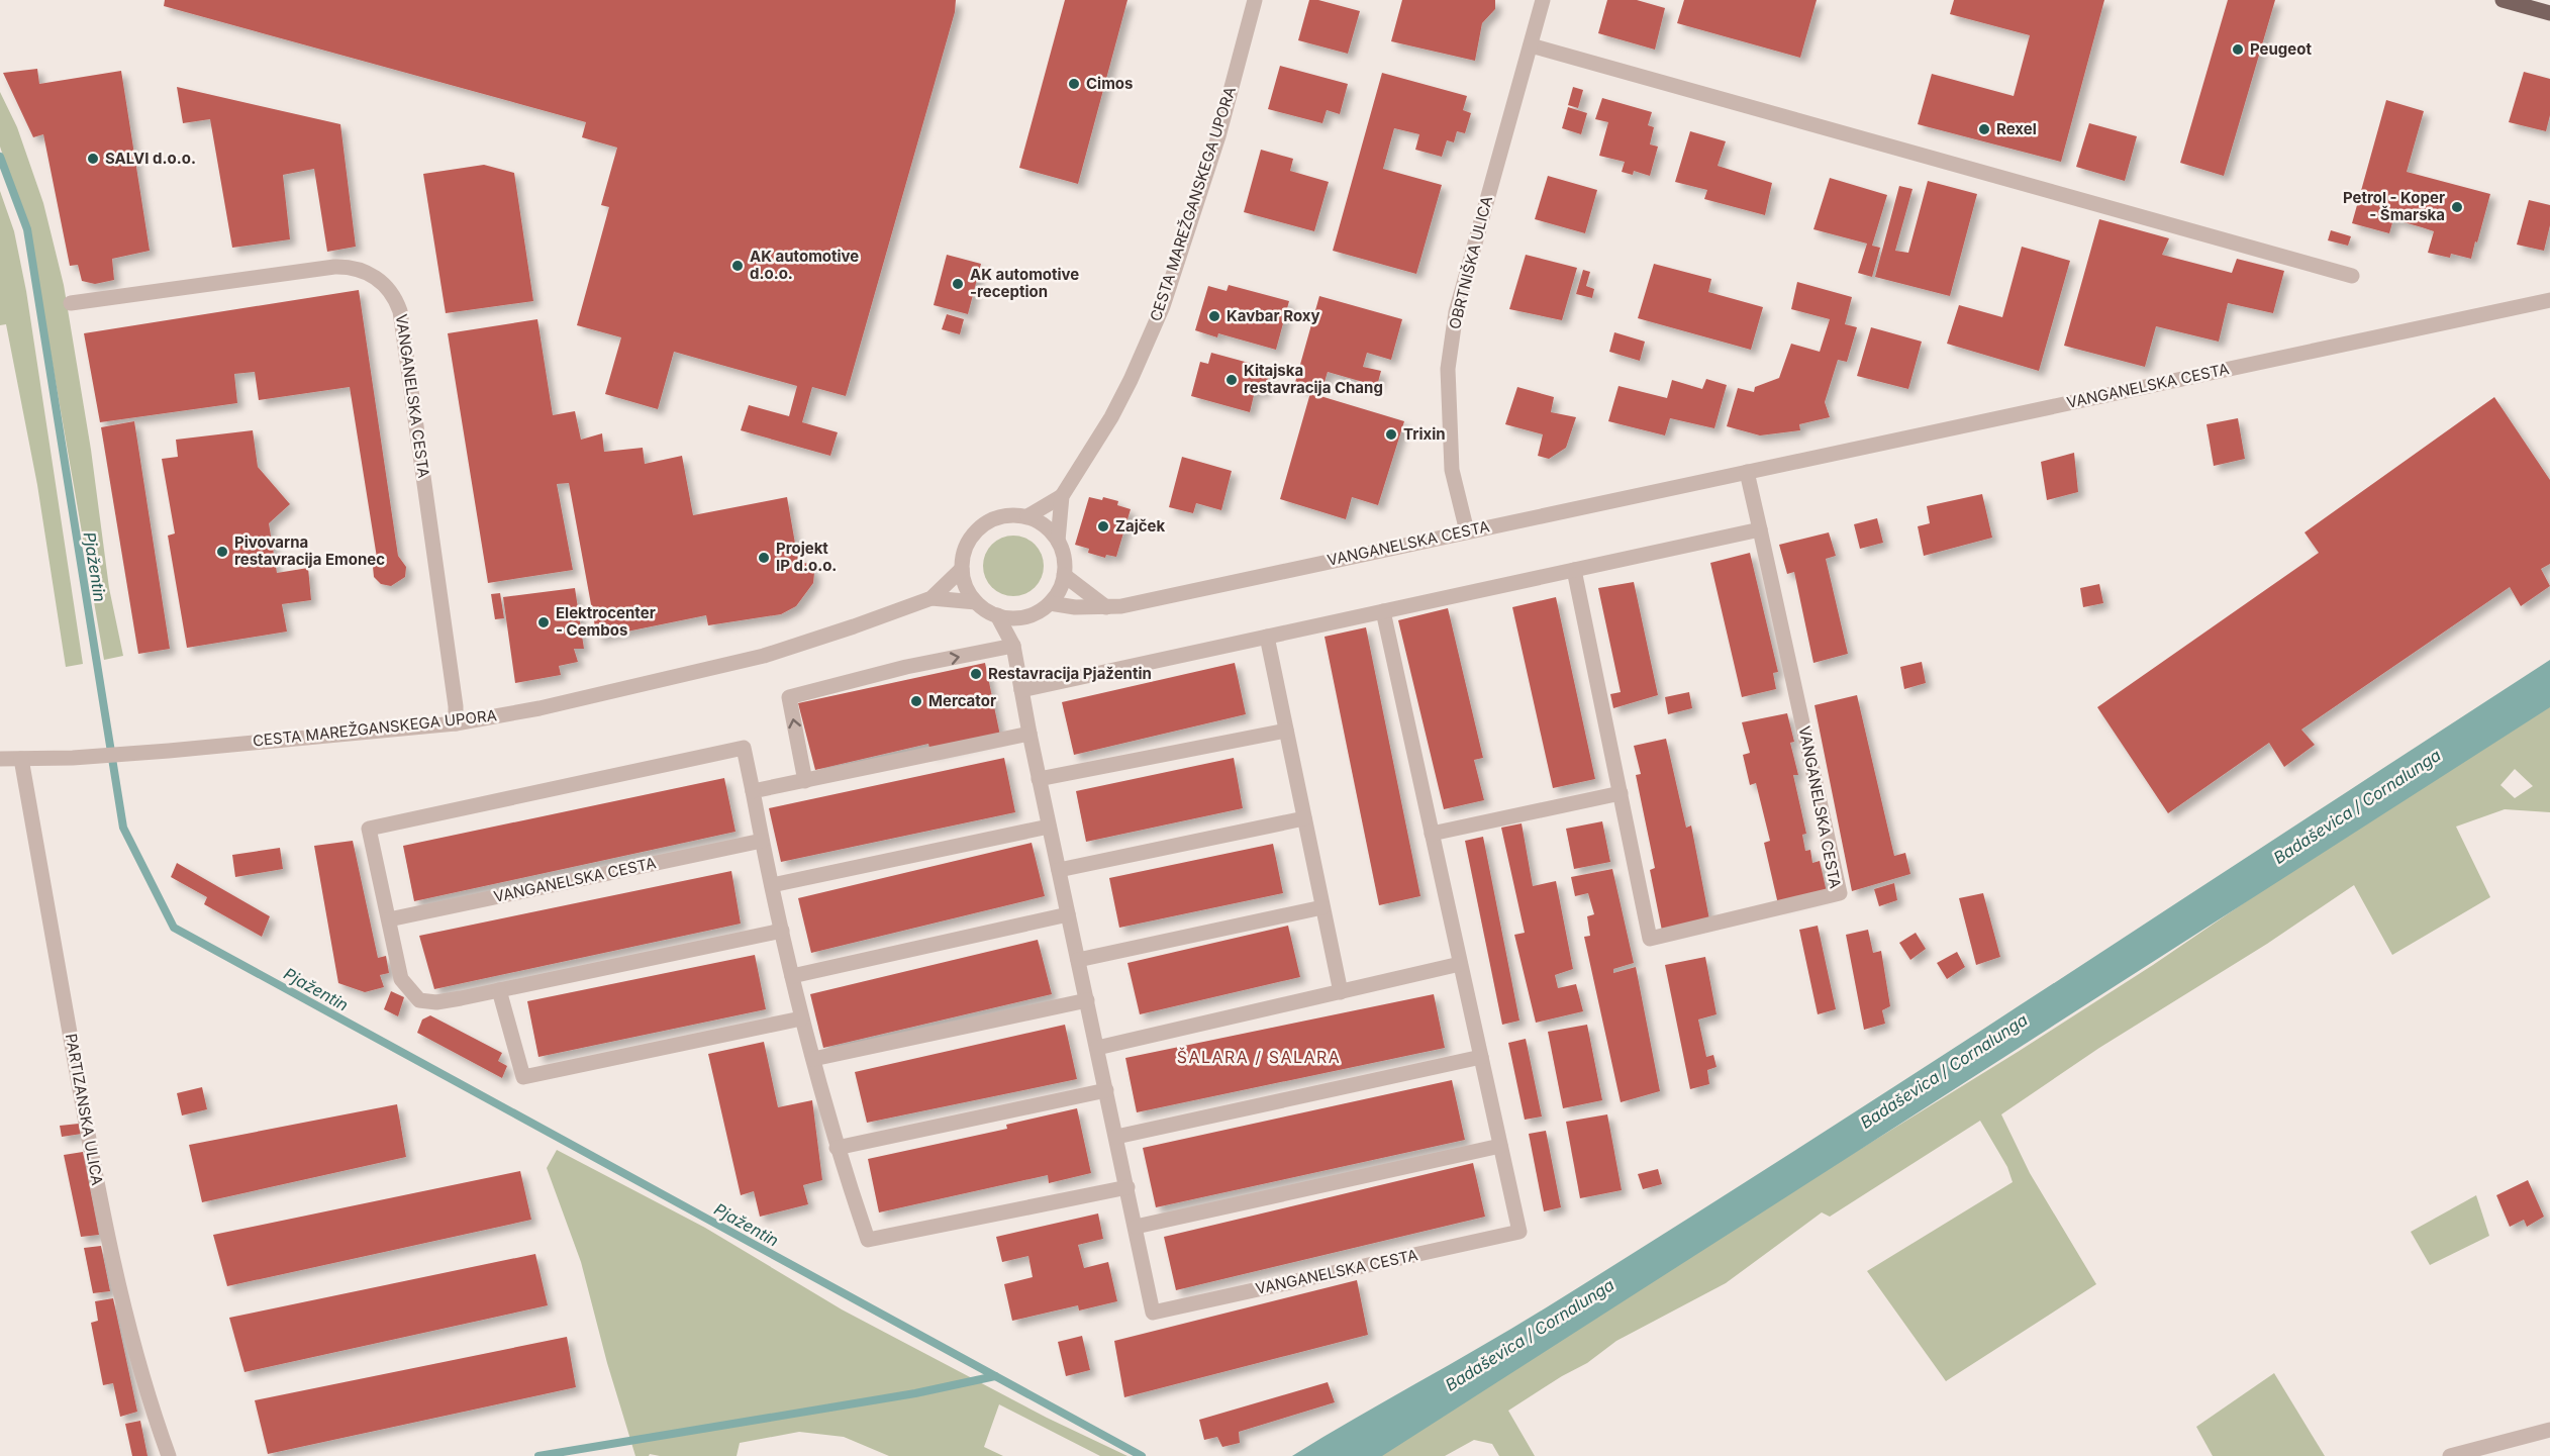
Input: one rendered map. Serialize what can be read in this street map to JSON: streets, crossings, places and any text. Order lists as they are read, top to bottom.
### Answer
{
  "streets": {
    "street": [
      "CESTA MAREŽGANSKEGA UPORA",
      "OBRTNIŠKA ULICA",
      "VANGANELSKA CESTA",
      "PARTIZANSKA ULICA"
    ]
  },
  "crossings": [
    ["CESTA MAREŽGANSKEGA UPORA", "VANGANELSKA CESTA"],
    ["CESTA MAREŽGANSKEGA UPORA", "PARTIZANSKA ULICA"],
    ["OBRTNIŠKA ULICA", "VANGANELSKA CESTA"]
  ],
  "districts": ["ŠALARA / SALARA"],
  "water": ["Pjažentin", "Badaševica / Cornalunga"],
  "places": [
    "Peugeot",
    "Cimos",
    "Rexel",
    "SALVI d.o.o.",
    "Petrol - Koper - Šmarska",
    "AK automotive d.o.o.",
    "AK automotive -reception",
    "Kavbar Roxy",
    "Kitajska restavracija Chang",
    "Trixin",
    "Zajček",
    "Pivovarna restavracija Emonec",
    "Projekt IP d.o.o.",
    "Elektrocenter - Cembos",
    "Restavracija Pjažentin",
    "Mercator"
  ]
}
